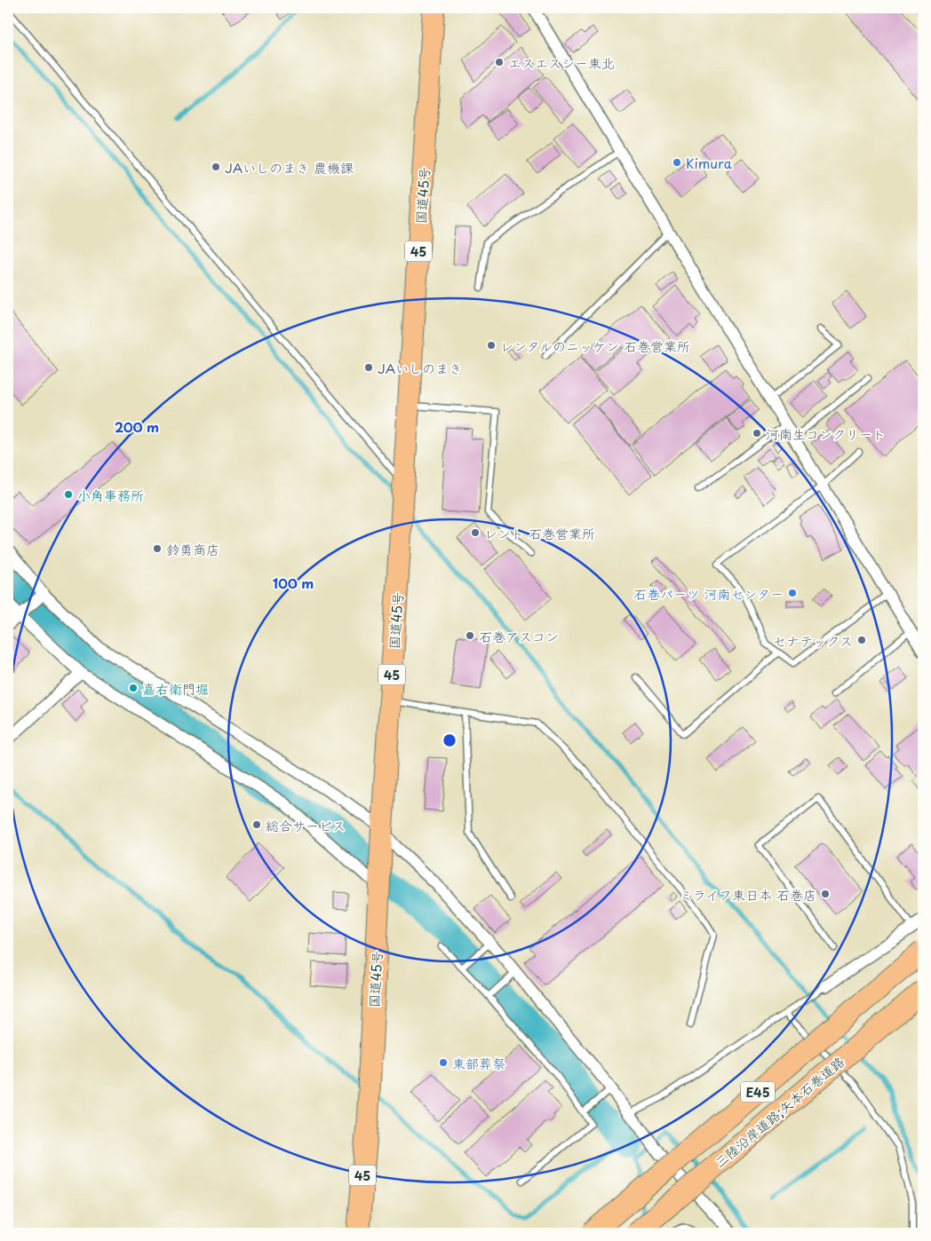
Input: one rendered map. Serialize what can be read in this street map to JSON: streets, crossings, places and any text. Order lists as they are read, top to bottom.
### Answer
{
  "streets": {
    "highway": [
      "国道45号",
      "45",
      "E45",
      "三陸沿岸道路;矢本石巻道路"
    ]
  },
  "places": [
    "エスエスシー東北",
    "Kimura",
    "JAいしのまき 農機課",
    "レンタルのニッケン 石巻営業所",
    "JAいしのまき",
    "河南生コンクリート",
    "小角事務所",
    "レント 石巻営業所",
    "鈴勇商店",
    "石巻パーツ 河南センター",
    "石巻アスコン",
    "セナテックス",
    "嘉右衛門堀",
    "総合サービス",
    "ミライフ東日本 石巻店",
    "東部葬祭"
  ],
  "rings": ["200 m", "100 m"]
}
